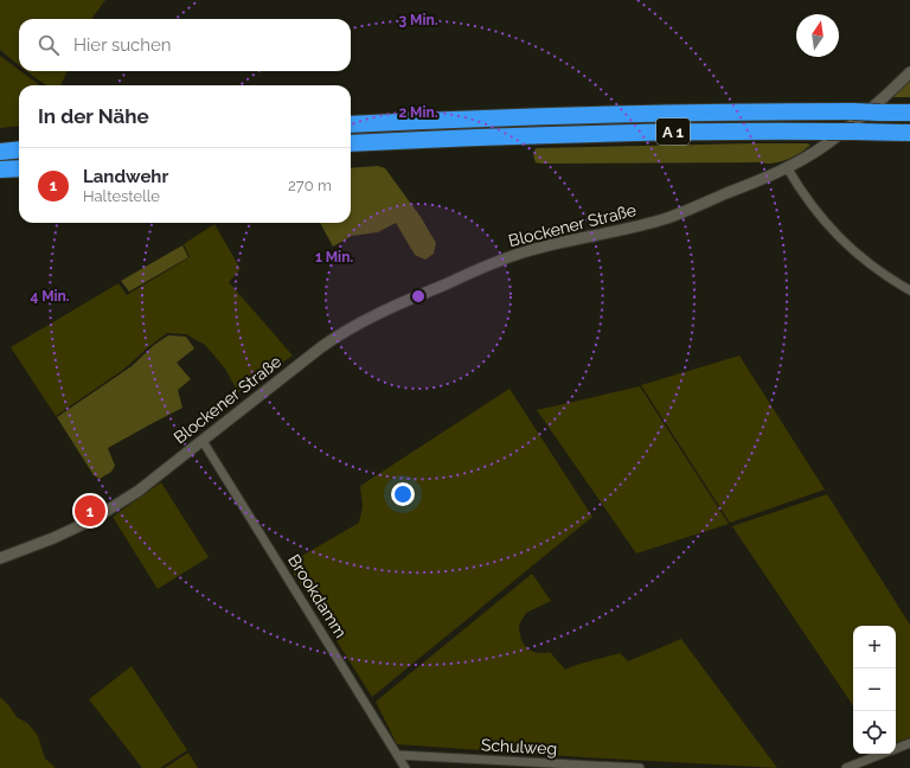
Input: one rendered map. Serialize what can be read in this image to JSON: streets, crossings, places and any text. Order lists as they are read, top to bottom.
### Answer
{
  "streets": {
    "highway": ["A 1"],
    "street": ["Blockener Straße", "Brookdamm", "Schulweg"]
  },
  "crossings": [
    ["Blockener Straße", "Brookdamm"],
    ["Brookdamm", "Schulweg"]
  ],
  "north": "top",
  "page": {
    "search": "Hier suchen",
    "heading": "In der Nähe",
    "list": [
      {
        "mark": "1",
        "name": "Landwehr",
        "note": "Haltestelle",
        "value": "270 m"
      }
    ],
    "pins": "1",
    "map_buttons": ["+", "−"]
  },
  "rings": [
    "3 Min.",
    "2 Min.",
    "1 Min.",
    "4 Min."
  ]
}
